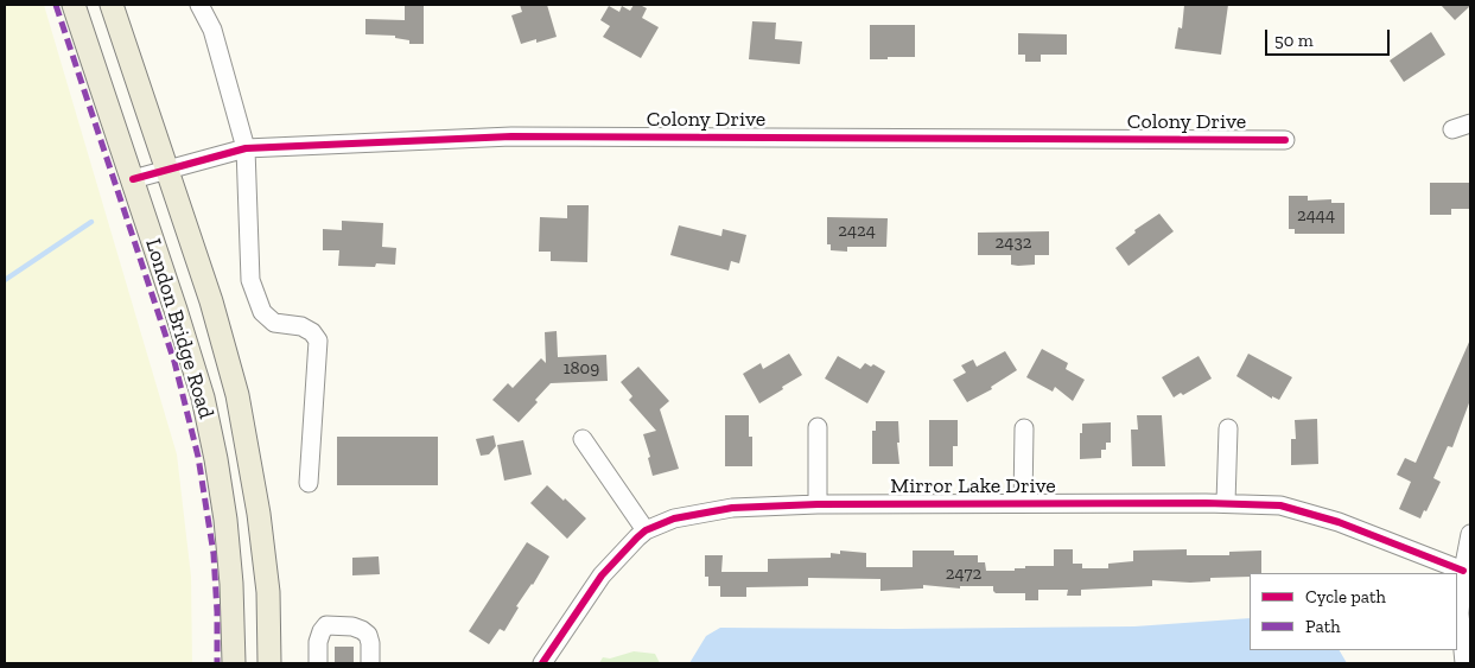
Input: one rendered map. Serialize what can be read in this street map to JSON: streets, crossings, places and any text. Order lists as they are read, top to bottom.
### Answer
{
  "streets": {
    "main road": ["London Bridge Road"],
    "street": ["Colony Drive", "Mirror Lake Drive"]
  },
  "crossings": [
    ["Colony Drive", "London Bridge Road"]
  ],
  "house_numbers": [
    "2444",
    "2424",
    "2432",
    "1809",
    "2472"
  ],
  "legend": ["Cycle path", "Path"],
  "scale_bar": "50 m"
}
